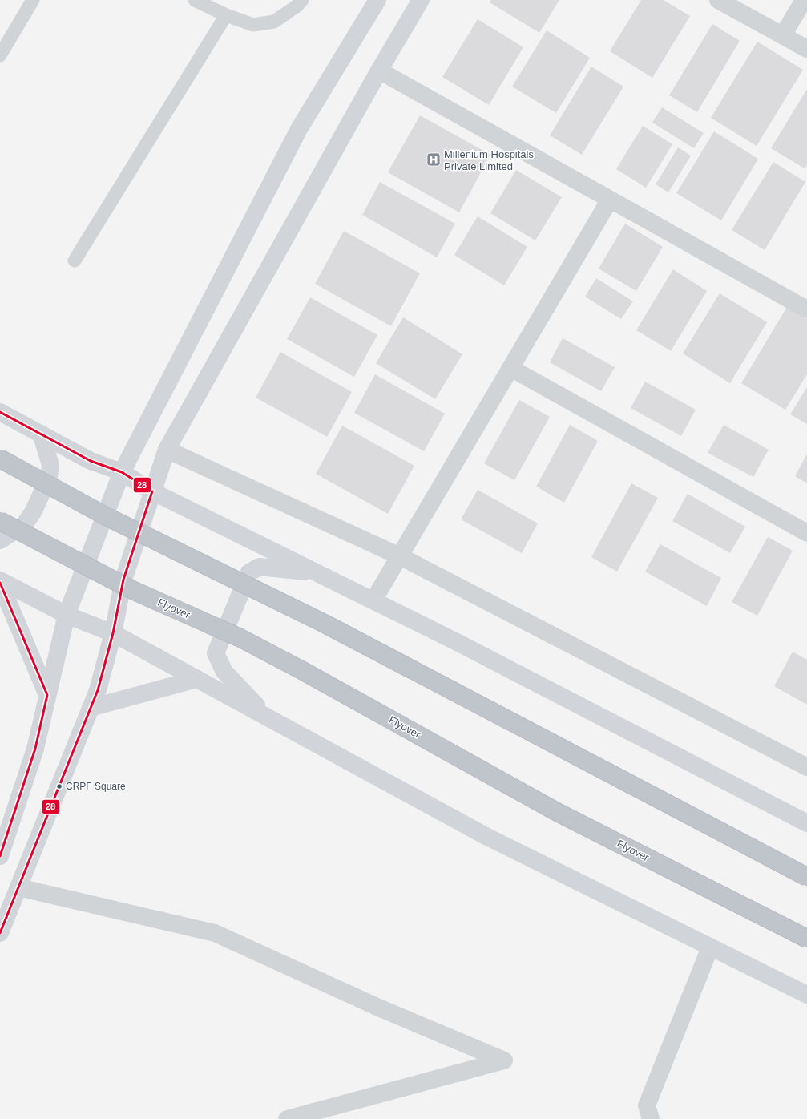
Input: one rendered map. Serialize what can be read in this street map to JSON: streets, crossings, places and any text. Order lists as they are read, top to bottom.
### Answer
{
  "streets": {
    "highway": ["Flyover"]
  },
  "places": {
    "hospital": ["Millenium Hospitals Private Limited"],
    "other": ["CRPF Square"]
  },
  "lines": ["transit line 28"]
}
